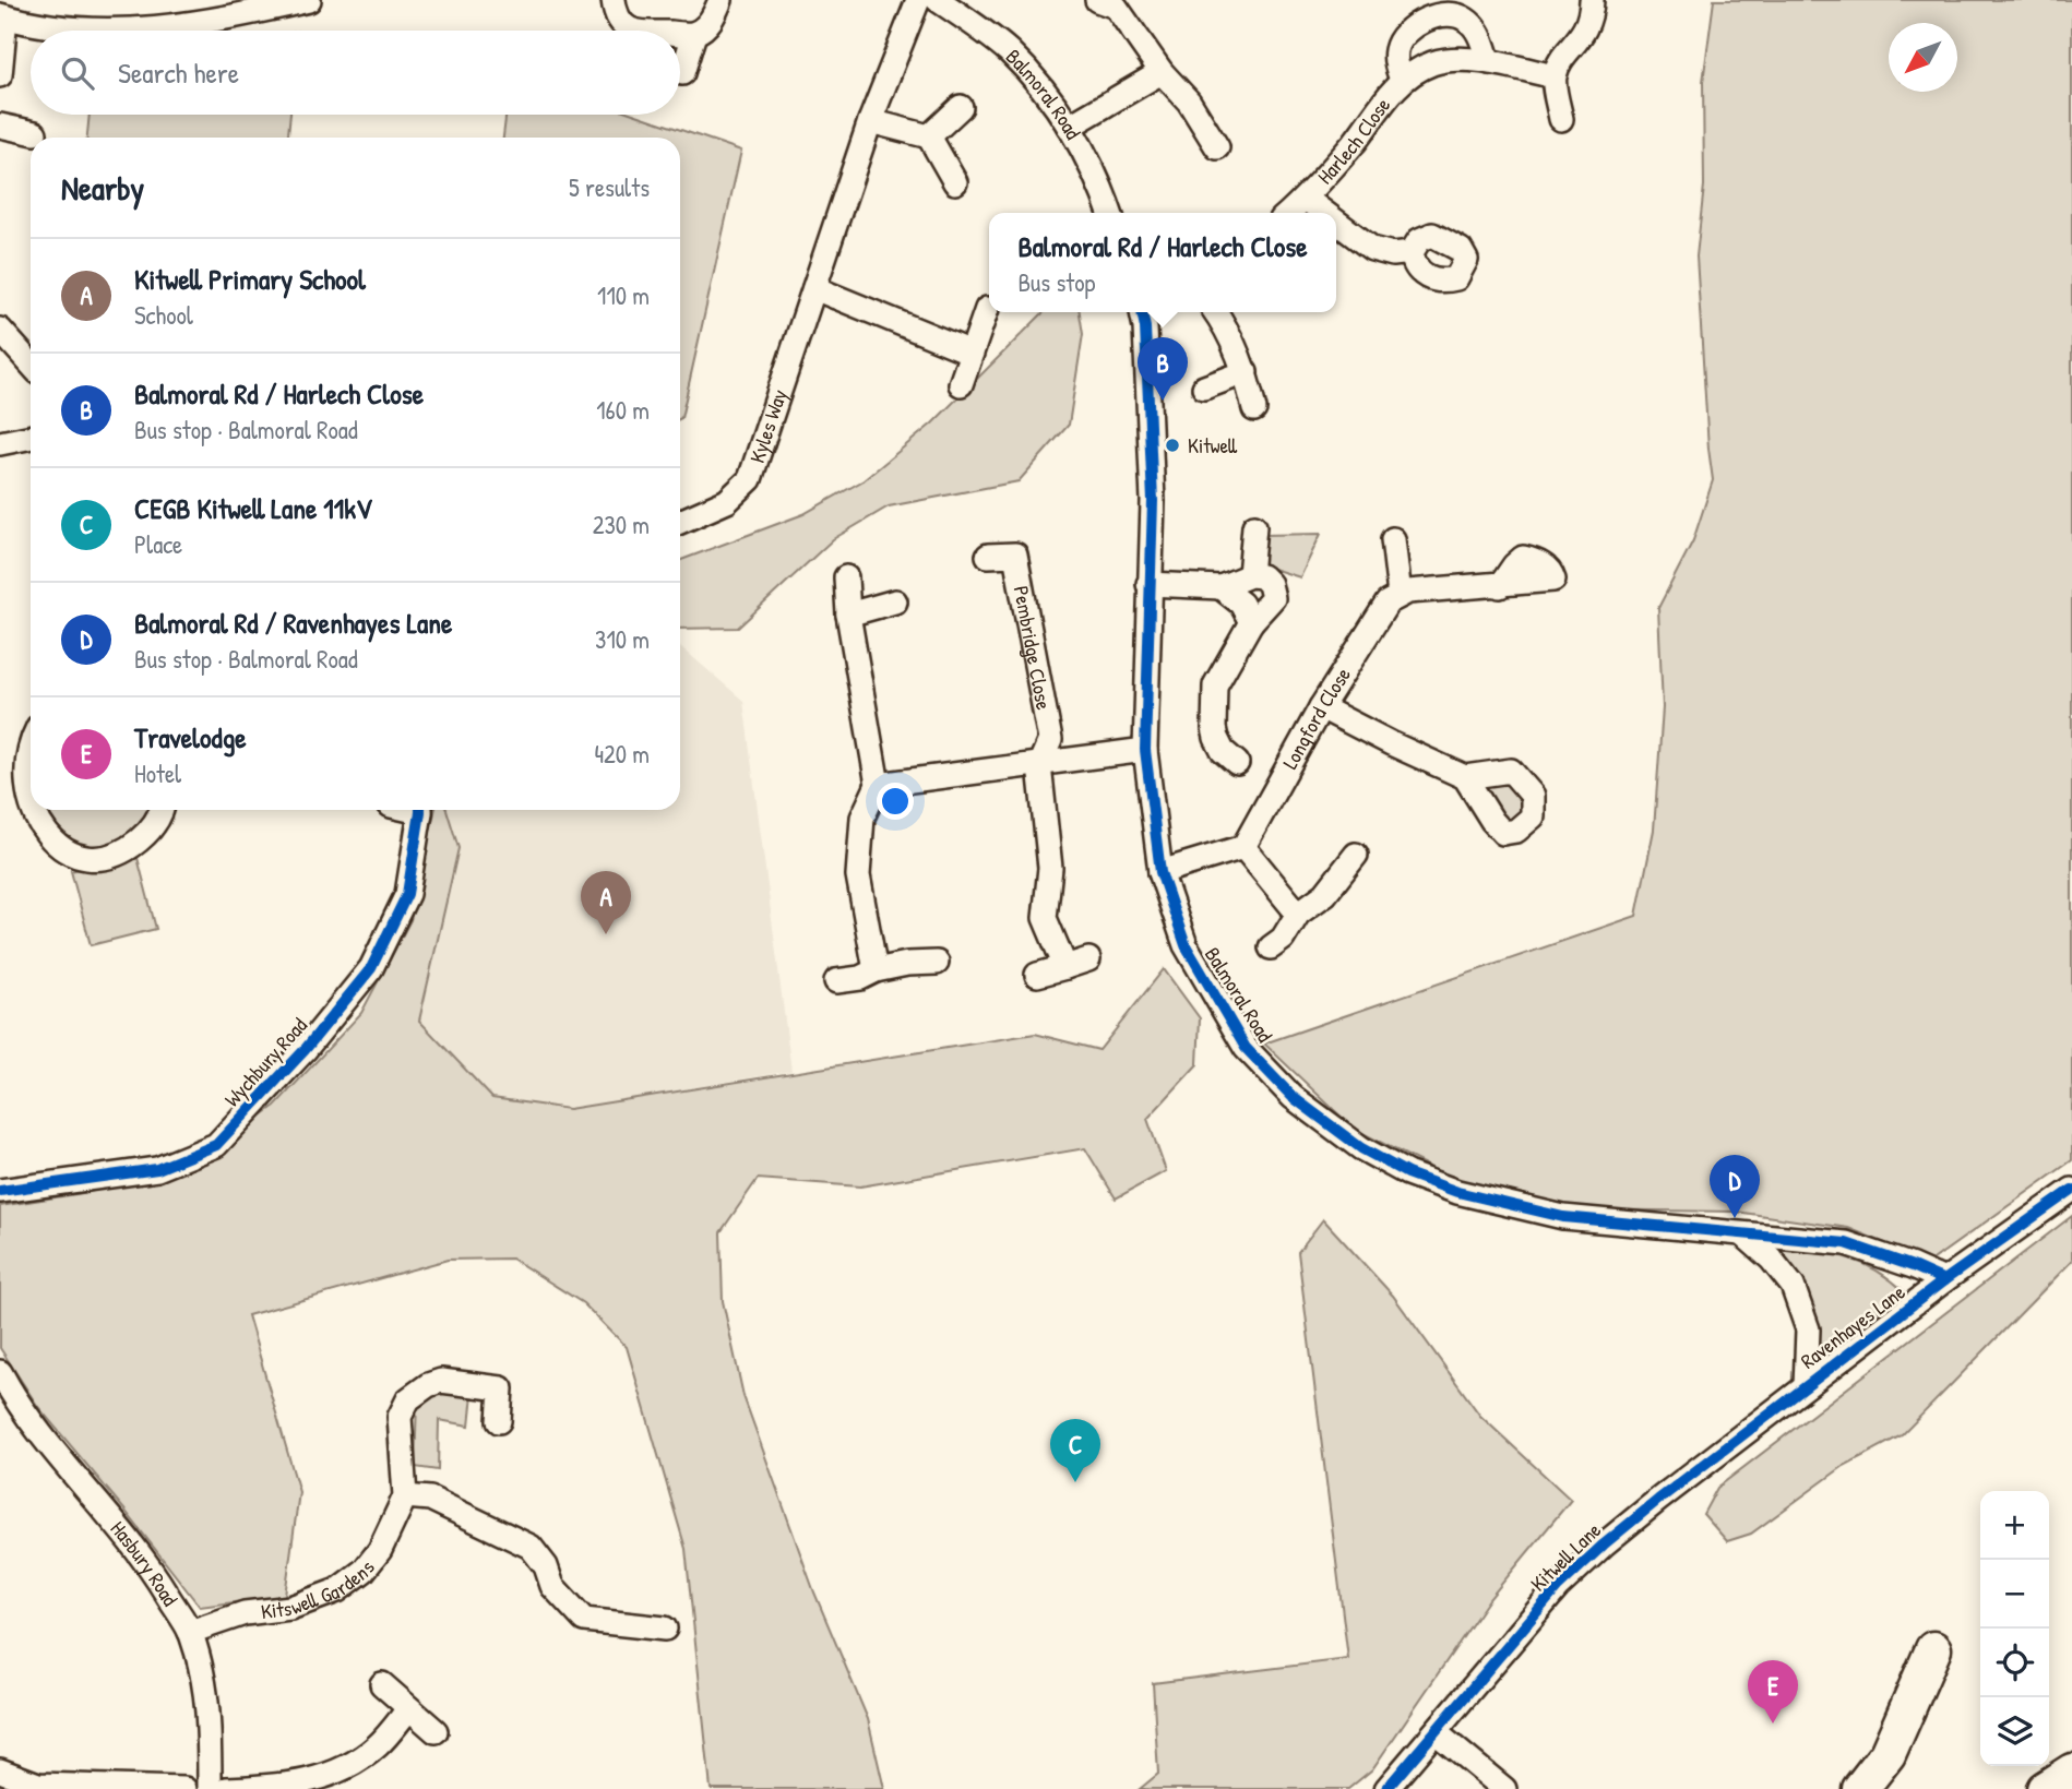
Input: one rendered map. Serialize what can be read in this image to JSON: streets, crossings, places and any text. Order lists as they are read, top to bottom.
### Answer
{
  "streets": {
    "street": [
      "Balmoral Road",
      "Harlech Close",
      "Kyles Way",
      "Pembridge Close",
      "Longford Close",
      "Wychbury Road",
      "Ravenhayes Lane",
      "Kitwell Lane",
      "Hasbury Road",
      "Kitswell Gardens"
    ]
  },
  "crossings": [
    ["Balmoral Road", "Ravenhayes Lane"],
    ["Ravenhayes Lane", "Kitwell Lane"],
    ["Hasbury Road", "Kitswell Gardens"]
  ],
  "places": ["Kitwell"],
  "north": "bottom left",
  "page": {
    "search": "Search here",
    "heading": ["Nearby", "5 results"],
    "popup": ["Balmoral Rd / Harlech Close", "Bus stop"],
    "list": [
      {
        "mark": "A",
        "name": "Kitwell Primary School",
        "note": "School",
        "value": "110 m"
      },
      {
        "mark": "B",
        "name": "Balmoral Rd / Harlech Close",
        "note": "Bus stop · Balmoral Road",
        "value": "160 m"
      },
      {
        "mark": "C",
        "name": "CEGB Kitwell Lane 11kV",
        "note": "Place",
        "value": "230 m"
      },
      {
        "mark": "D",
        "name": "Balmoral Rd / Ravenhayes Lane",
        "note": "Bus stop · Balmoral Road",
        "value": "310 m"
      },
      {
        "mark": "E",
        "name": "Travelodge",
        "note": "Hotel",
        "value": "420 m"
      }
    ],
    "pins": [
      "B",
      "A",
      "D",
      "C",
      "E"
    ],
    "map_buttons": ["+", "−"]
  }
}
